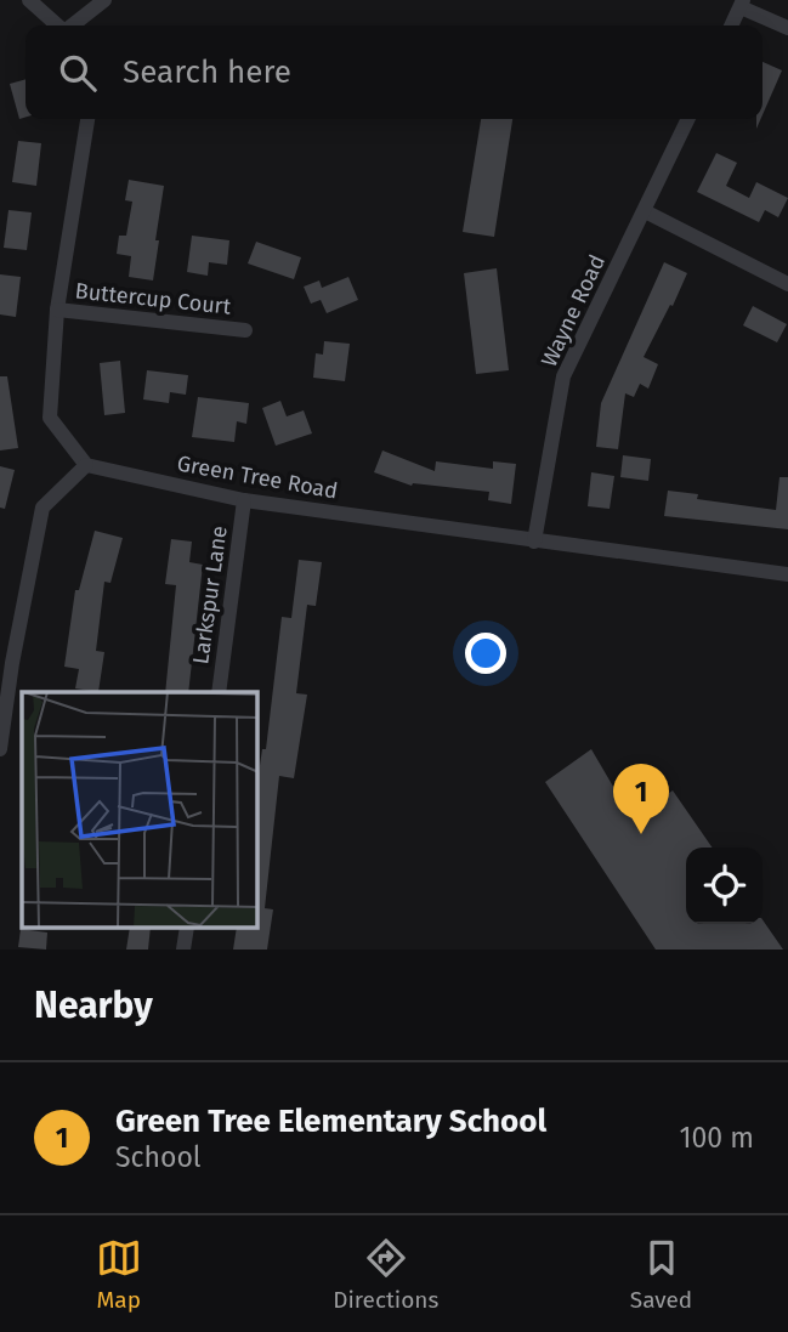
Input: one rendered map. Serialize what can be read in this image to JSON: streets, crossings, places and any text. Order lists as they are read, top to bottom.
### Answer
{
  "streets": {
    "street": [
      "Buttercup Court",
      "Wayne Road",
      "Green Tree Road",
      "Larkspur Lane"
    ]
  },
  "crossings": [
    ["Wayne Road", "Green Tree Road"],
    ["Green Tree Road", "Larkspur Lane"]
  ],
  "page": {
    "search": "Search here",
    "pins": "1",
    "heading": "Nearby",
    "list": [
      {
        "mark": "1",
        "name": "Green Tree Elementary School",
        "note": "School",
        "value": "100 m"
      }
    ],
    "nav": ["Map", "Directions", "Saved"]
  }
}
